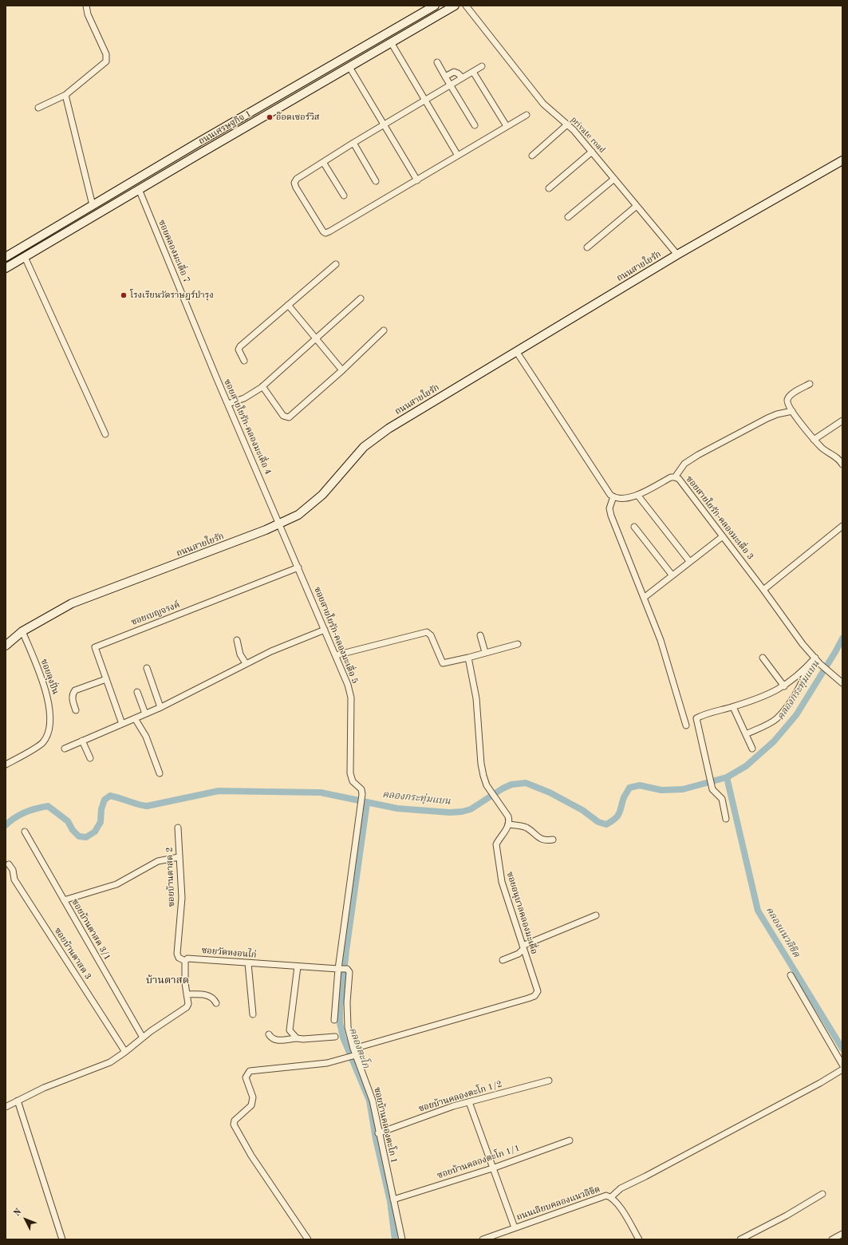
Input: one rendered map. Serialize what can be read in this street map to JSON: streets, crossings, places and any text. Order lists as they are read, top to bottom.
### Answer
{
  "streets": {
    "main road": ["ถนนเศรษฐกิจ 1", "ถนนสายใยรัก"],
    "street": [
      "private road",
      "ซอยคลองมะเดื่อ 7",
      "ซอยสายใยรัก-คลองมะเดื่อ 4",
      "ซอยสายใยรัก-คลองมะเดื่อ 3",
      "ซอยเบญจรงค์",
      "ซอยสายใยรัก-คลองมะเดื่อ 5",
      "ซอยลุงปั่น",
      "ซอยบ้านตาสด 2",
      "ซอยอนุบาลคลองมะเดื่อ",
      "ซอยบ้านตาสด 3/1",
      "ซอยวัดหงอนไก่",
      "ซอยบ้านตาสด 3",
      "ซอยบ้านคลองตะโก 1/2",
      "ซอยบ้านคลองตะโก 1",
      "ซอยบ้านคลองตะโก 1/1",
      "ถนนเลียบคลองแนวลิขิต"
    ]
  },
  "crossings": [
    ["ถนนเศรษฐกิจ 1", "ซอยคลองมะเดื่อ 7"],
    ["private road", "ถนนสายใยรัก"],
    ["ซอยคลองมะเดื่อ 7", "ซอยสายใยรัก-คลองมะเดื่อ 4"],
    ["ถนนสายใยรัก", "ซอยสายใยรัก-คลองมะเดื่อ 4"],
    ["ถนนสายใยรัก", "ซอยสายใยรัก-คลองมะเดื่อ 5"],
    ["ถนนสายใยรัก", "ซอยลุงปั่น"],
    ["ซอยสายใยรัก-คลองมะเดื่อ 4", "ซอยสายใยรัก-คลองมะเดื่อ 5"],
    ["ซอยเบญจรงค์", "ซอยสายใยรัก-คลองมะเดื่อ 5"],
    ["ซอยสายใยรัก-คลองมะเดื่อ 5", "ซอยวัดหงอนไก่"],
    ["ซอยสายใยรัก-คลองมะเดื่อ 5", "ซอยบ้านคลองตะโก 1"],
    ["ซอยบ้านตาสด 2", "ซอยวัดหงอนไก่"],
    ["ซอยอนุบาลคลองมะเดื่อ", "ซอยบ้านคลองตะโก 1"],
    ["ซอยวัดหงอนไก่", "ซอยบ้านคลองตะโก 1"],
    ["ซอยบ้านคลองตะโก 1/2", "ซอยบ้านคลองตะโก 1"],
    ["ซอยบ้านคลองตะโก 1", "ซอยบ้านคลองตะโก 1/1"]
  ],
  "districts": ["บ้านตาสด"],
  "water": ["คลองกระทุ่มแบน", "คลองแนวลิขิต", "คลองตะโก"],
  "places": ["อ๊อดเซอร์วิส", "โรงเรียนวัดราษฎร์บํารุง"],
  "north": "top left"
}
